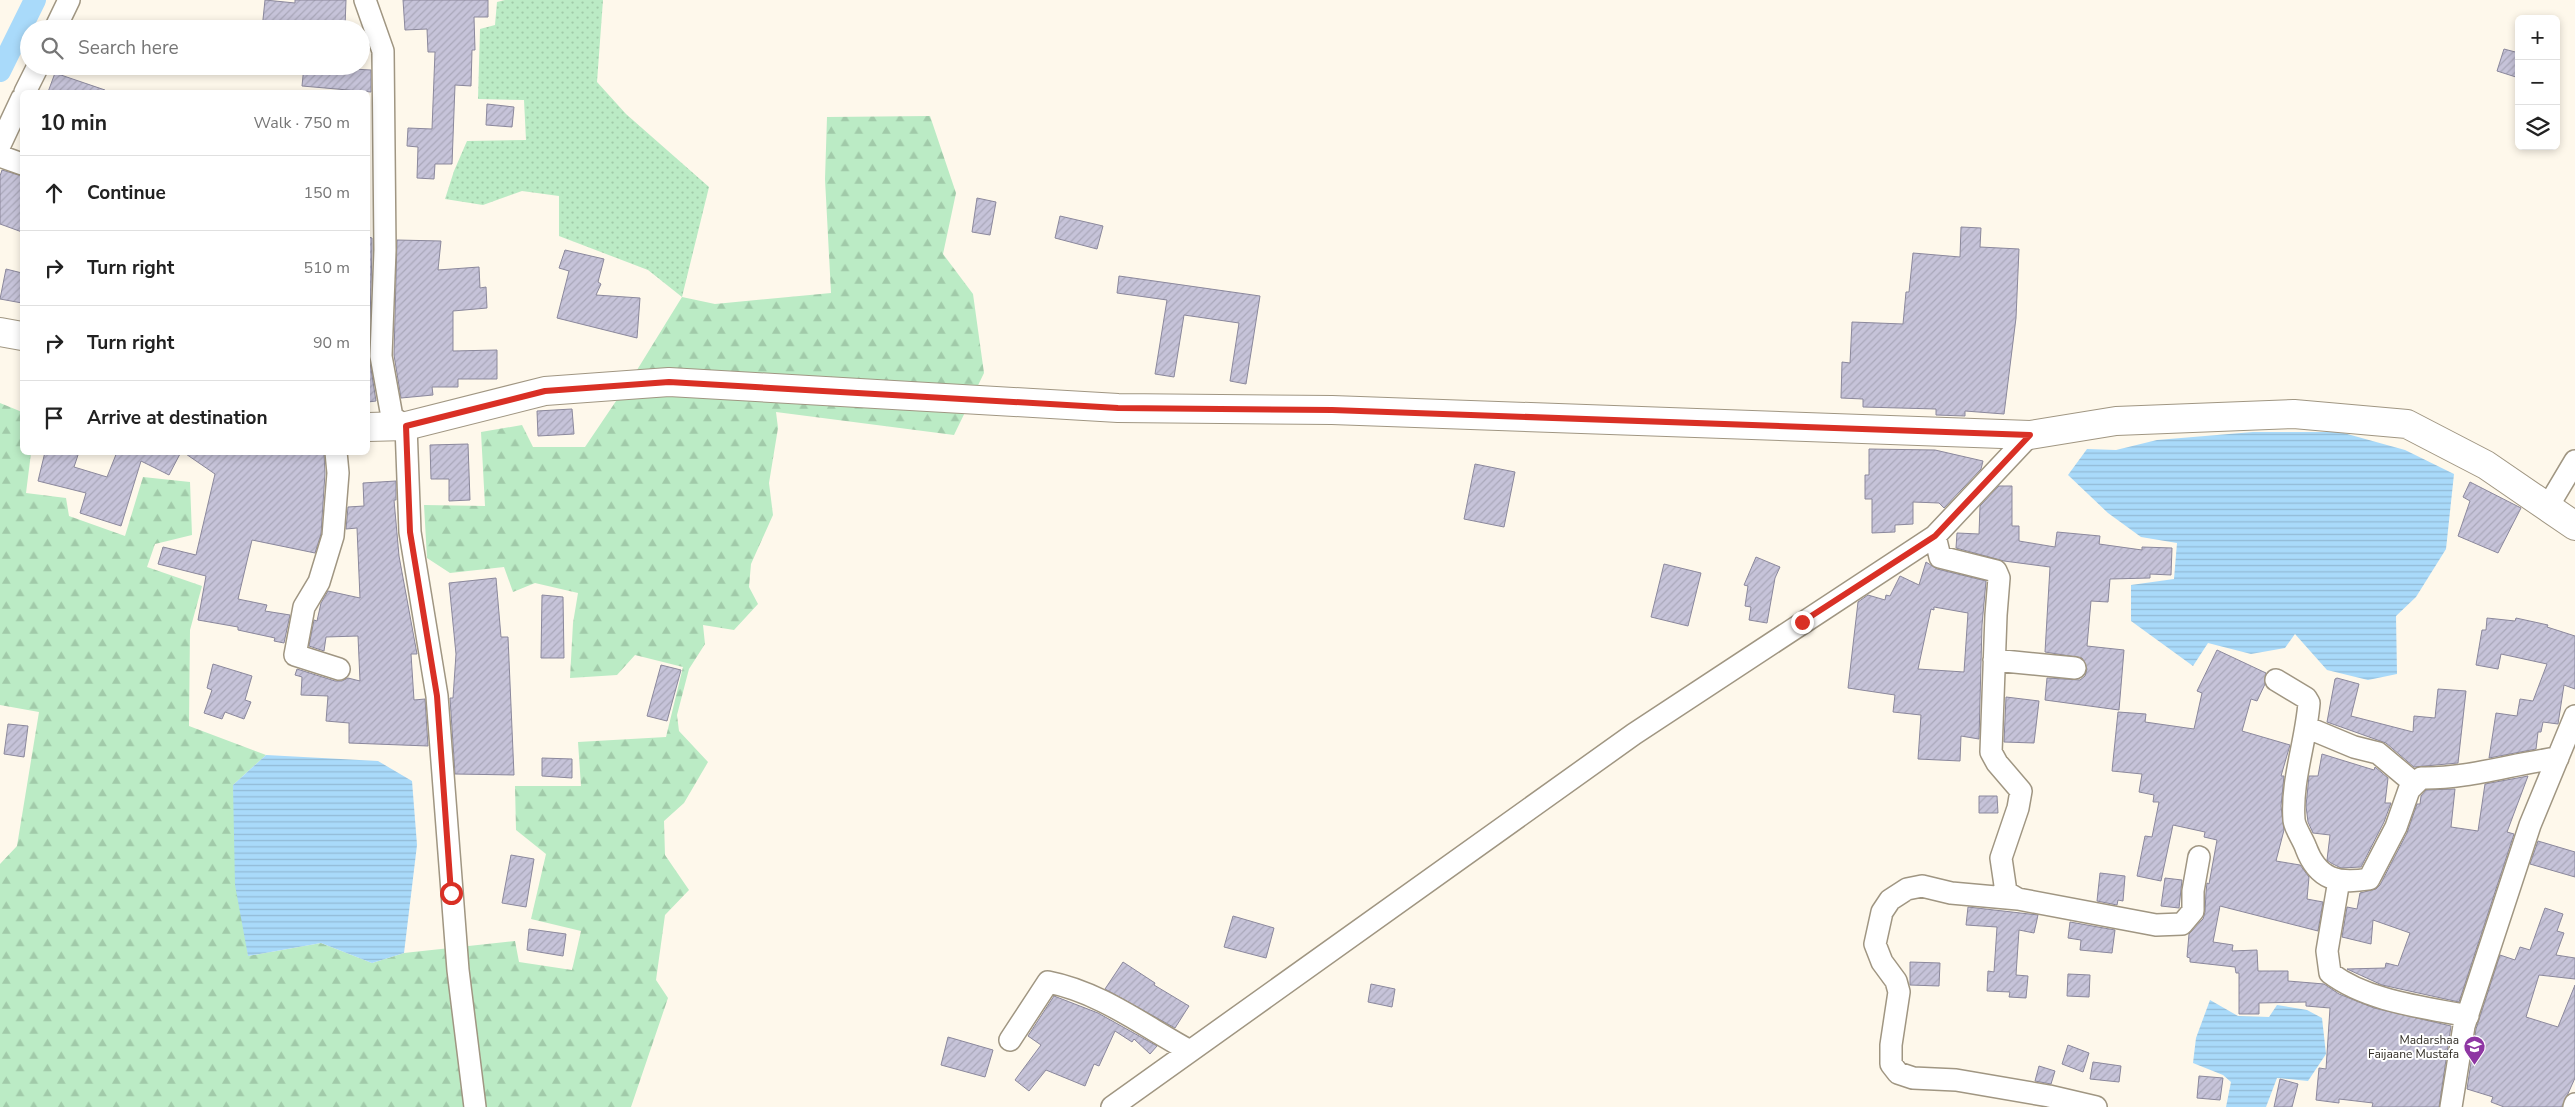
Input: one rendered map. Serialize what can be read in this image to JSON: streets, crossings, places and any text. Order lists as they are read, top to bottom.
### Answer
{
  "places": {
    "school or university": ["Madarshaa Faijaane Mustafa"]
  },
  "page": {
    "map_buttons": ["+", "−"],
    "search": "Search here",
    "heading": ["10 min", "Walk · 750 m"],
    "list": [
      ["Continue", "150 m"],
      ["Turn right", "510 m"],
      ["Turn right", "90 m"],
      "Arrive at destination"
    ]
  }
}
